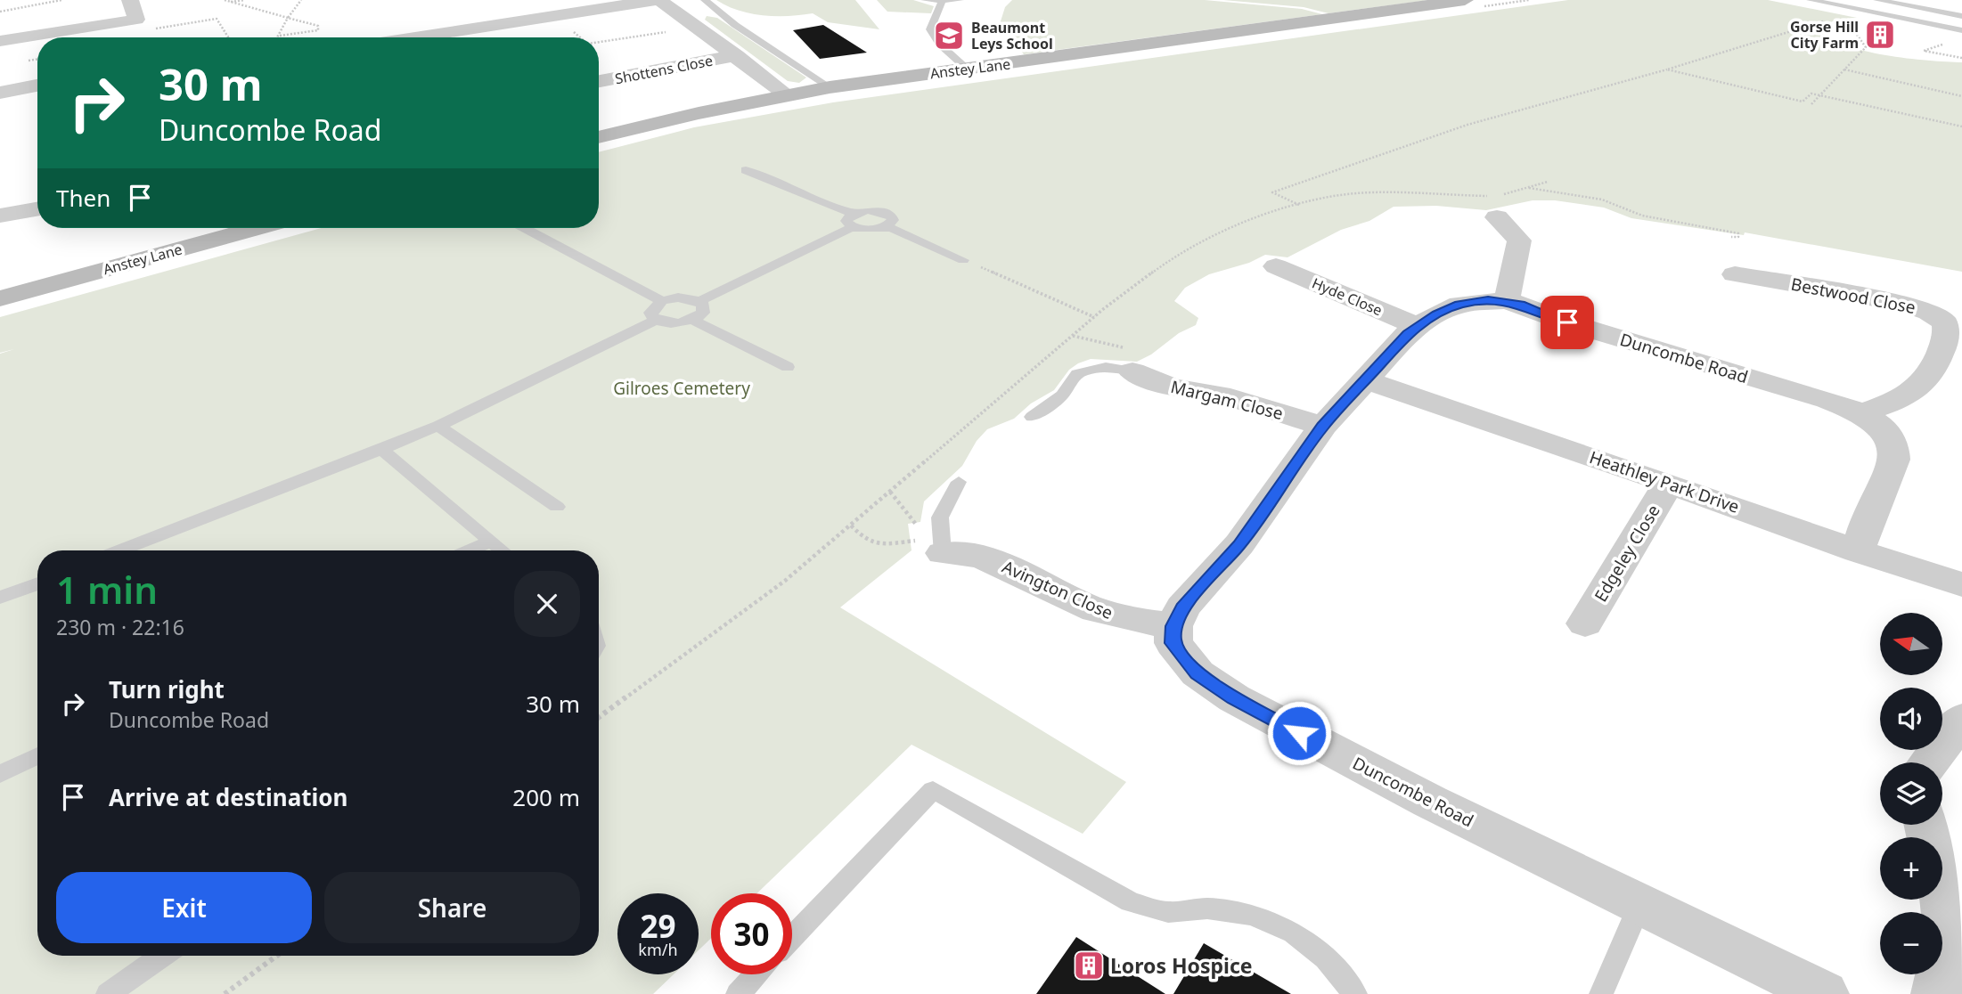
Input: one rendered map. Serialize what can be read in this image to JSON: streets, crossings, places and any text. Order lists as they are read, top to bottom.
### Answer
{
  "streets": {
    "main road": ["Anstey Lane"],
    "street": [
      "Shottens Close",
      "Bestwood Close",
      "Hyde Close",
      "Duncombe Road",
      "Margam Close",
      "Heathley Park Drive",
      "Edgeley Close",
      "Avington Close"
    ]
  },
  "crossings": [
    ["Bestwood Close", "Duncombe Road"],
    ["Hyde Close", "Duncombe Road"],
    ["Duncombe Road", "Margam Close"],
    ["Duncombe Road", "Heathley Park Drive"],
    ["Duncombe Road", "Avington Close"],
    ["Heathley Park Drive", "Edgeley Close"]
  ],
  "parks": ["Gilroes Cemetery"],
  "places": {
    "building": ["Gorse Hill City Farm", "Loros Hospice"],
    "school or university": ["Beaumont Leys School"]
  },
  "north": "left",
  "page": {
    "turn": ["30 m", "Duncombe Road"],
    "then": "Then",
    "heading": ["1 min", "230 m · 22:16"],
    "map_buttons": ["+", "−"],
    "list": [
      {
        "name": "Turn right",
        "note": "Duncombe Road",
        "value": "30 m"
      },
      {
        "name": "Arrive at destination",
        "value": "200 m"
      }
    ],
    "buttons": ["Exit", "Share"],
    "speed": "29 km/h",
    "limit": "30"
  }
}
